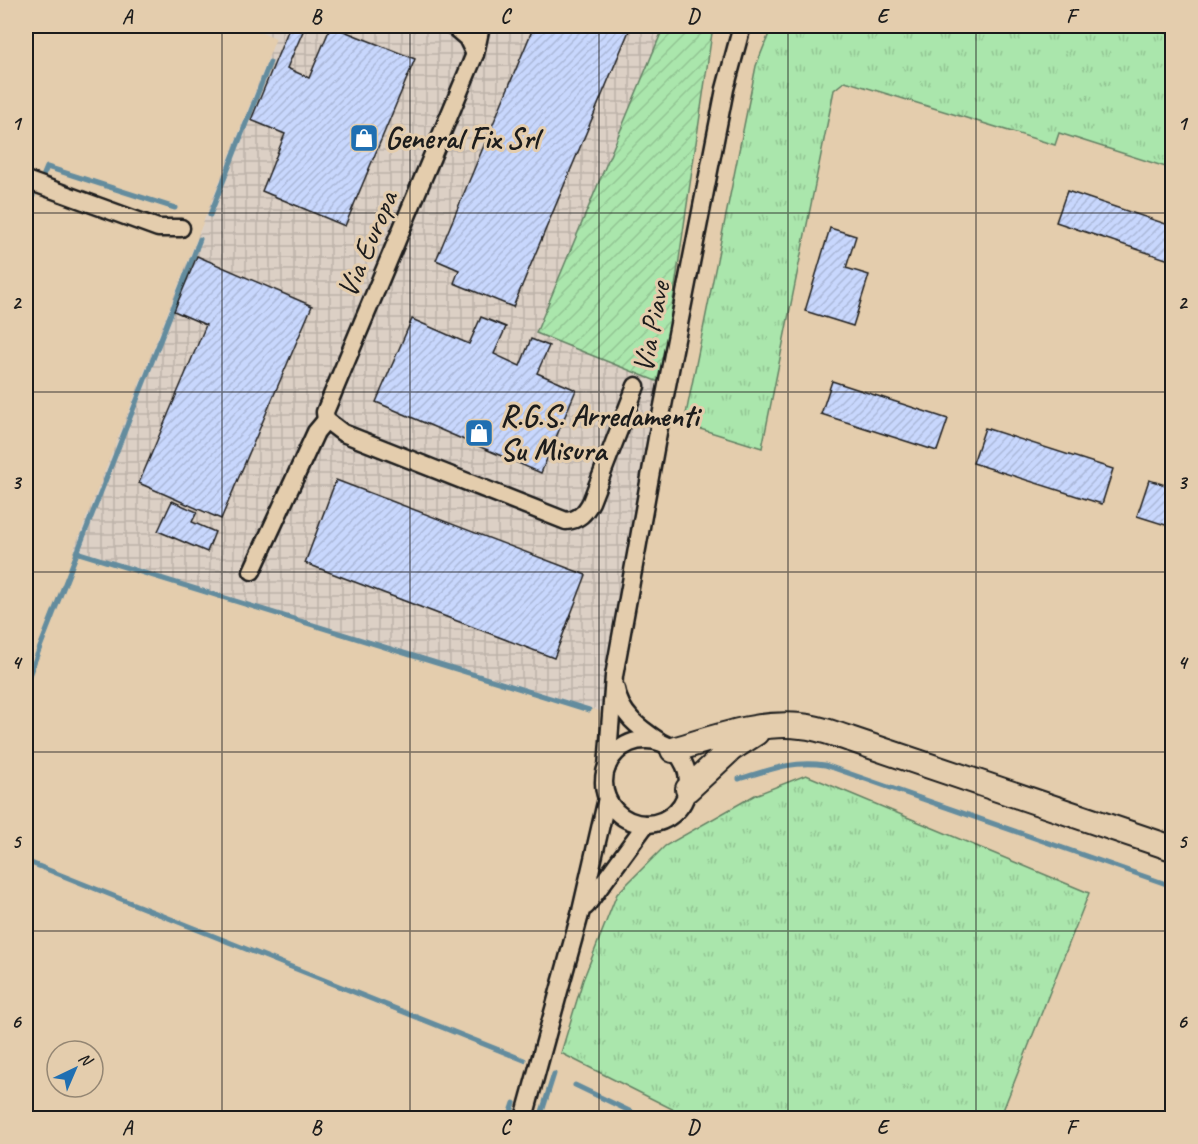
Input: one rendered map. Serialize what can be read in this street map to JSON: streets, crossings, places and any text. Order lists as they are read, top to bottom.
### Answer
{
  "streets": {
    "street": ["Via Europa", "Via Piave"]
  },
  "places": {
    "shop": ["General Fix Srl", "R.G.S. Arredamenti Su Misura"]
  },
  "north": "top right",
  "grid": {
    "columns": [
      "A",
      "B",
      "C",
      "D",
      "E",
      "F"
    ],
    "rows": [
      "1",
      "2",
      "3",
      "4",
      "5",
      "6"
    ]
  }
}
